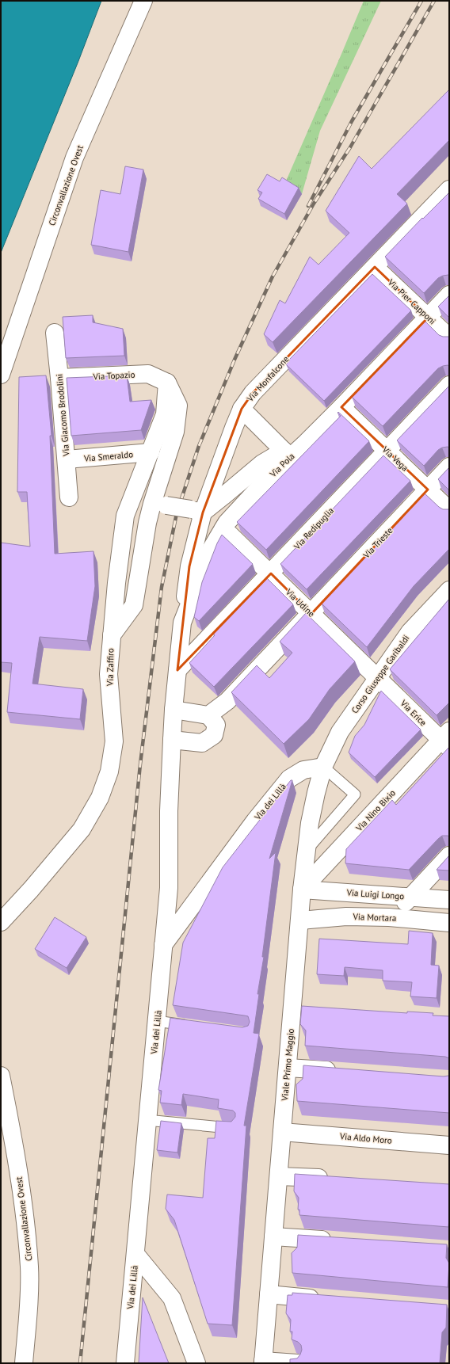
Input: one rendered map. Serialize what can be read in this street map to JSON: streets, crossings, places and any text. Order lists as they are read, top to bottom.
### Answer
{
  "streets": {
    "street": [
      "Circonvallazione Ovest",
      "Via Pier Capponi",
      "Via Topazio",
      "Via Monfalcone",
      "Via Giacomo Brodolini",
      "Via Smeraldo",
      "Via Vega",
      "Via Pola",
      "Via Redipuglia",
      "Via Trieste",
      "Via Udine",
      "Via Zaffiro",
      "Corso Giuseppe Garibaldi",
      "Via Erice",
      "Via dei Lillà",
      "Via Nino Bixio",
      "Via Luigi Longo",
      "Via Mortara",
      "Viale Primo Maggio",
      "Via Aldo Moro"
    ]
  },
  "crossings": [
    ["Via Pier Capponi", "Via Monfalcone"],
    ["Via Pier Capponi", "Via Pola"],
    ["Via Topazio", "Via Giacomo Brodolini"],
    ["Via Topazio", "Via Zaffiro"],
    ["Via Monfalcone", "Via Pola"],
    ["Via Giacomo Brodolini", "Via Smeraldo"],
    ["Via Smeraldo", "Via Zaffiro"],
    ["Via Vega", "Via Pola"],
    ["Via Vega", "Via Redipuglia"],
    ["Via Vega", "Via Trieste"],
    ["Via Pola", "Via Redipuglia"],
    ["Via Pola", "Via Udine"],
    ["Via Pola", "Via dei Lillà"],
    ["Via Redipuglia", "Via Udine"],
    ["Via Trieste", "Via Udine"],
    ["Via Udine", "Corso Giuseppe Garibaldi"],
    ["Via Udine", "Via Erice"],
    ["Corso Giuseppe Garibaldi", "Via Erice"],
    ["Corso Giuseppe Garibaldi", "Via dei Lillà"],
    ["Corso Giuseppe Garibaldi", "Viale Primo Maggio"],
    ["Via Erice", "Via Nino Bixio"],
    ["Via dei Lillà", "Viale Primo Maggio"],
    ["Via Nino Bixio", "Via Luigi Longo"],
    ["Via Nino Bixio", "Viale Primo Maggio"],
    ["Via Luigi Longo", "Viale Primo Maggio"],
    ["Via Mortara", "Viale Primo Maggio"],
    ["Viale Primo Maggio", "Via Aldo Moro"]
  ]
}
